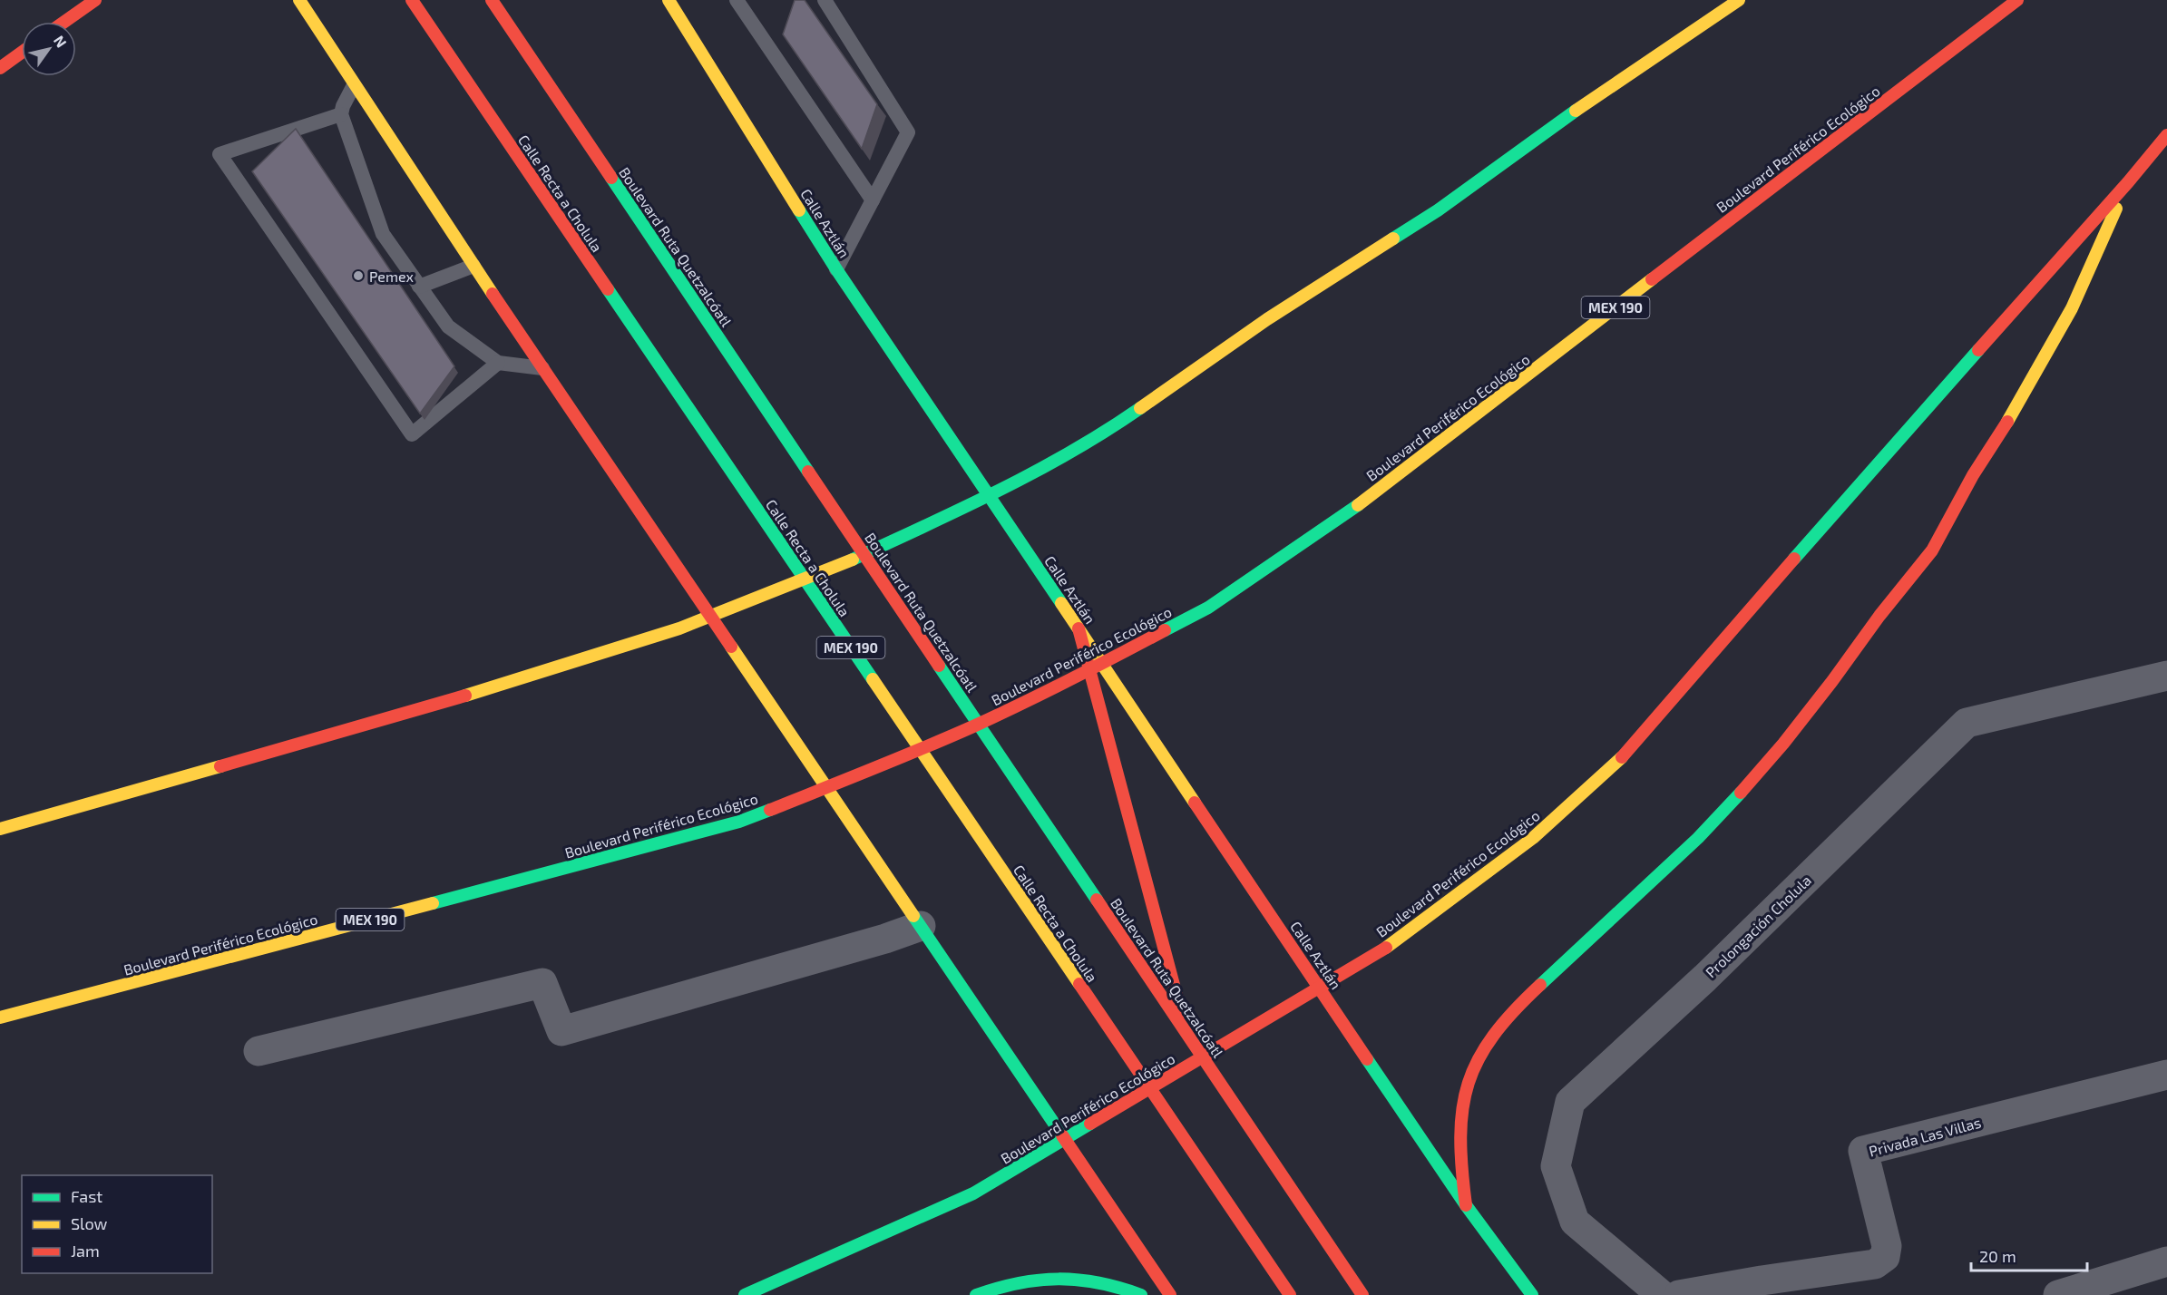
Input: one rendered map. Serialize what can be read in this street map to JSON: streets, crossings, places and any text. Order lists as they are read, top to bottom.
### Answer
{
  "streets": {
    "main road": [
      "Boulevard Periférico Ecológico",
      "Calle Recta a Cholula",
      "Calle Aztlán",
      "Boulevard Ruta Quetzalcóatl",
      "MEX 190"
    ],
    "street": ["Prolongación Cholula", "Privada Las Villas"]
  },
  "places": ["Pemex"],
  "legend": ["Fast", "Slow", "Jam"],
  "scale_bar": "20 m",
  "north": "top right"
}
